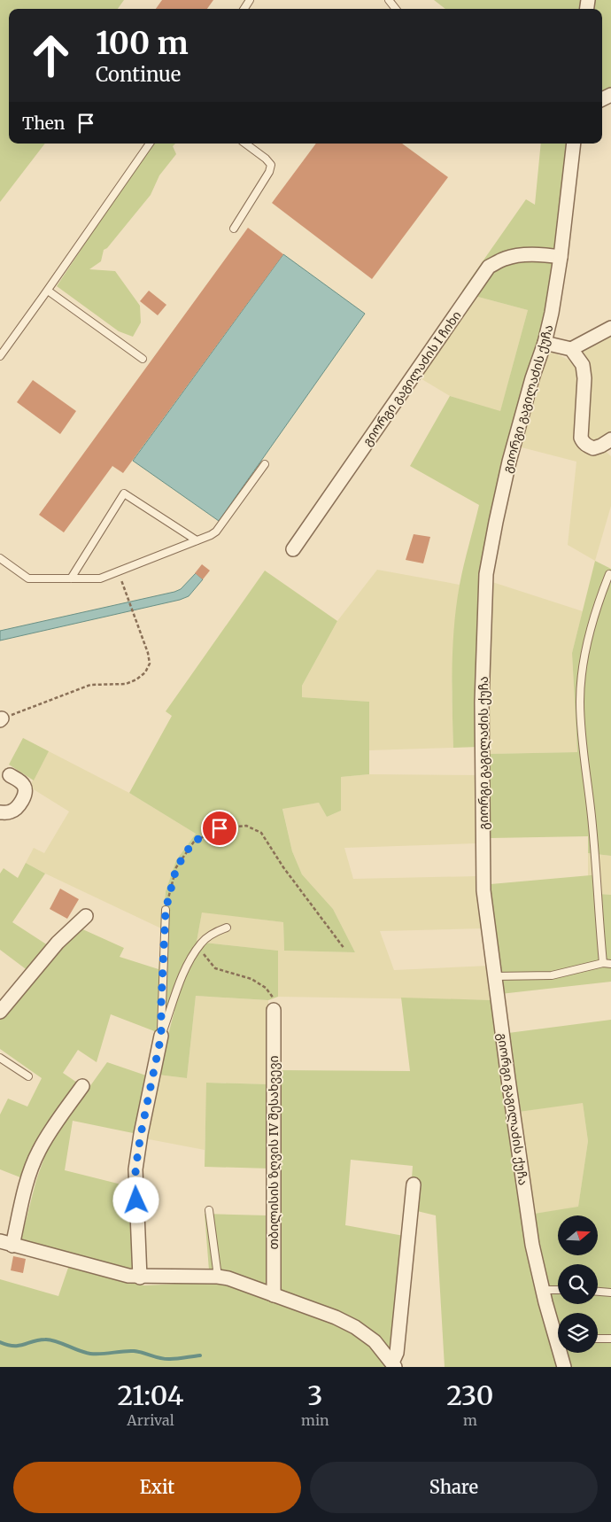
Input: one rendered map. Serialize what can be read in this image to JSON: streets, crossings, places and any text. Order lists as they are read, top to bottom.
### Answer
{
  "streets": {
    "street": ["გიორგი გაგილაძის I ჩიხი", "გიორგი გაგილაძის ქუჩა", "თბილისის ზღვის IV შესახვევი"]
  },
  "crossings": [
    ["გიორგი გაგილაძის I ჩიხი", "გიორგი გაგილაძის ქუჩა"]
  ],
  "north": "right",
  "page": {
    "turn": ["100 m", "Continue"],
    "then": "Then",
    "eta": [
      "21:04",
      "Arrival",
      "3",
      "min",
      "230",
      "m"
    ],
    "buttons": ["Exit", "Share"]
  }
}
